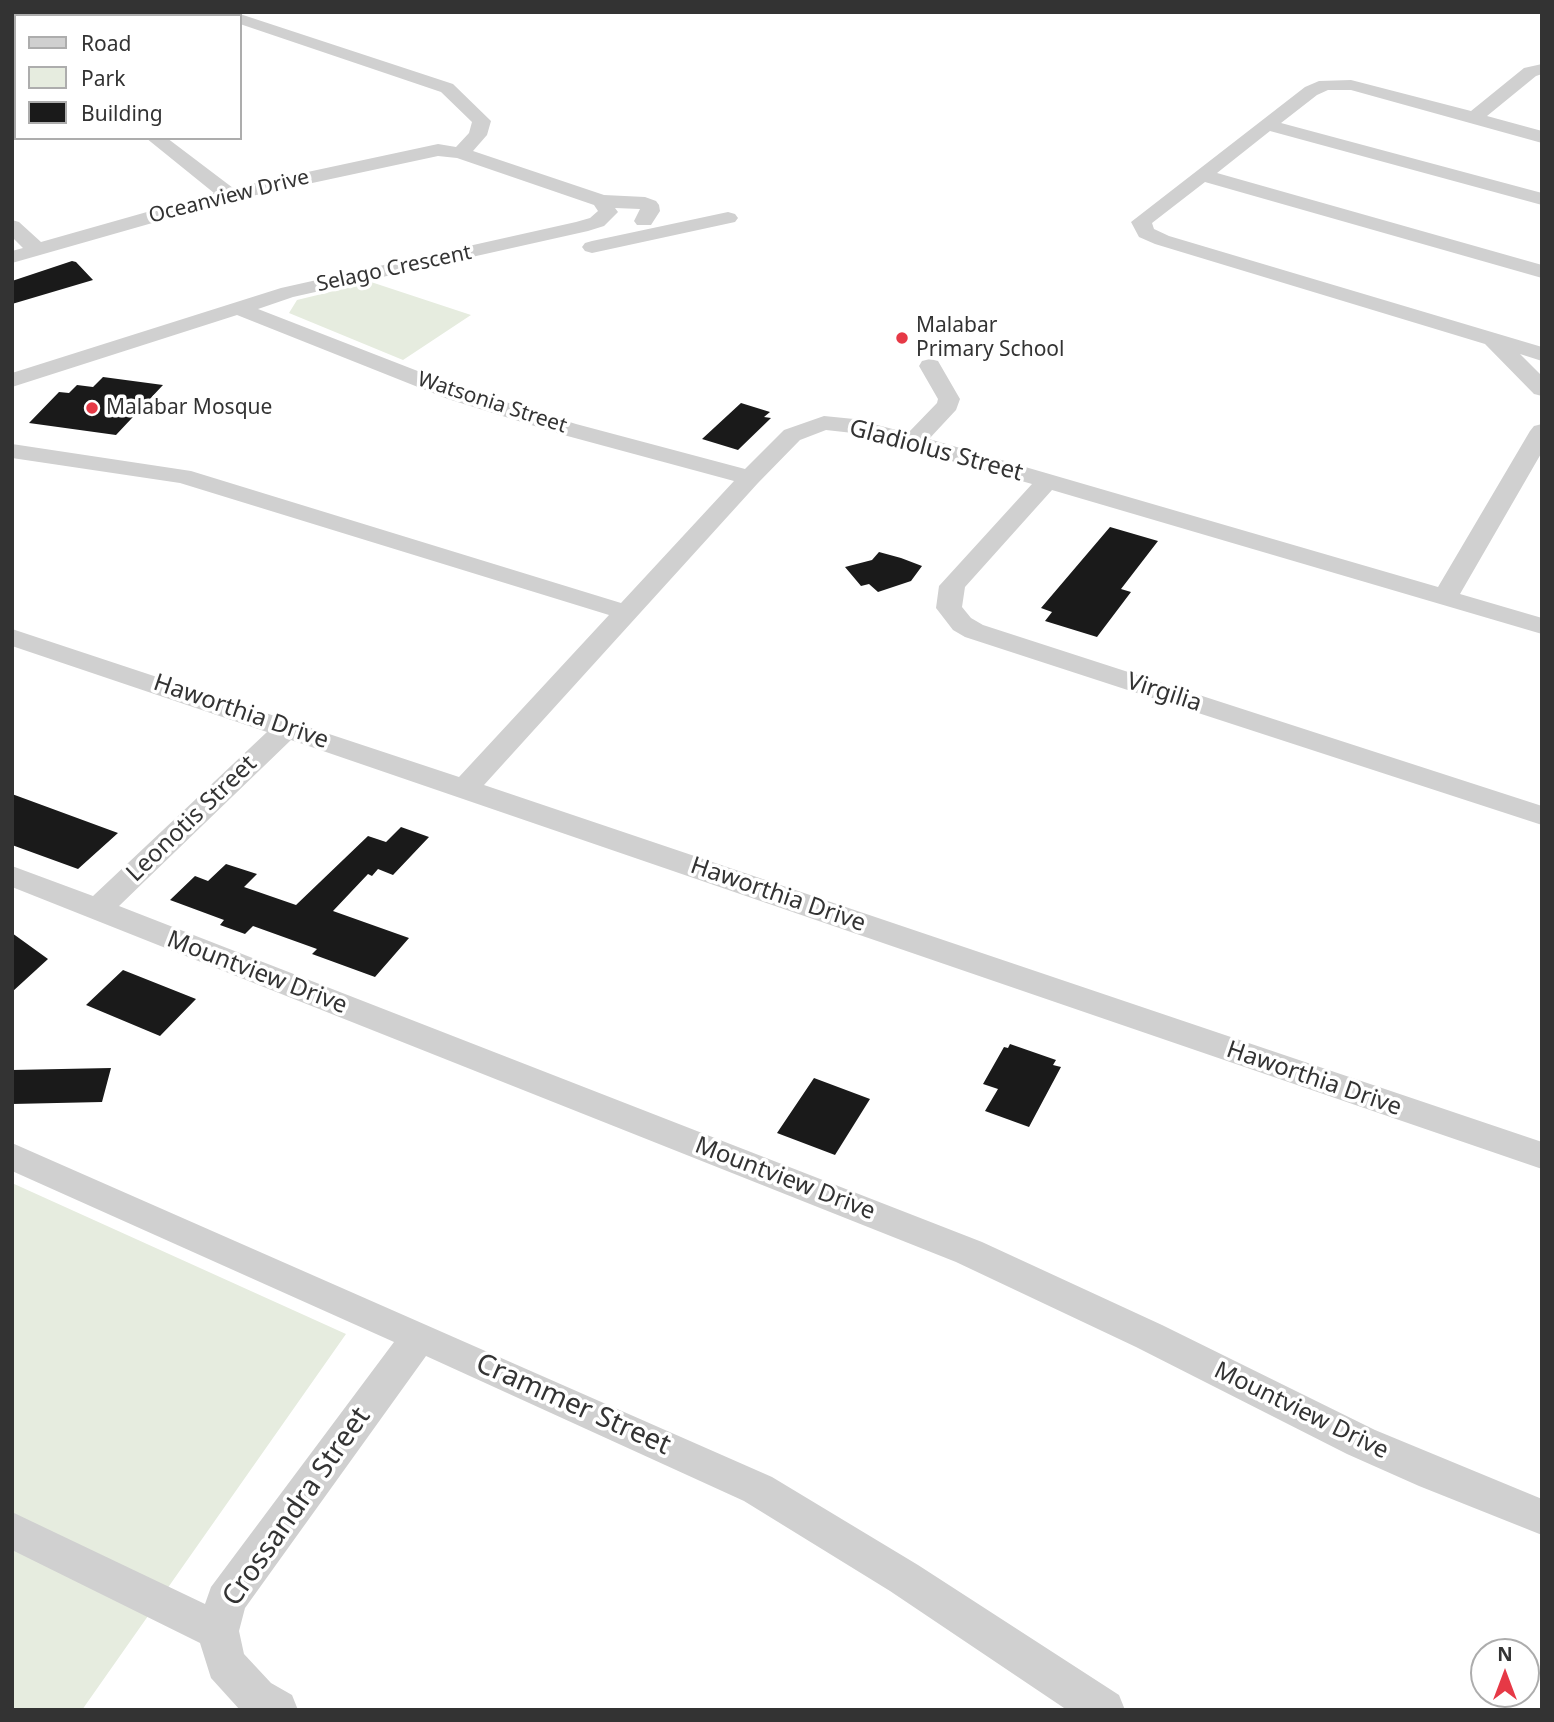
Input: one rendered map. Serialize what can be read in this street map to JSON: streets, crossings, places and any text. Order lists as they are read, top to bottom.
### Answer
{
  "streets": {
    "street": [
      "Oceanview Drive",
      "Selago Crescent",
      "Watsonia Street",
      "Gladiolus Street",
      "Virgilia",
      "Haworthia Drive",
      "Leonotis Street",
      "Mountview Drive",
      "Crammer Street",
      "Crossandra Street"
    ]
  },
  "crossings": [
    ["Selago Crescent", "Watsonia Street"],
    ["Watsonia Street", "Gladiolus Street"],
    ["Gladiolus Street", "Virgilia"],
    ["Gladiolus Street", "Haworthia Drive"],
    ["Haworthia Drive", "Leonotis Street"],
    ["Leonotis Street", "Mountview Drive"],
    ["Crammer Street", "Crossandra Street"]
  ],
  "places": ["Malabar Primary School", "Malabar Mosque"],
  "legend": ["Road", "Park", "Building"],
  "north": "top"
}
